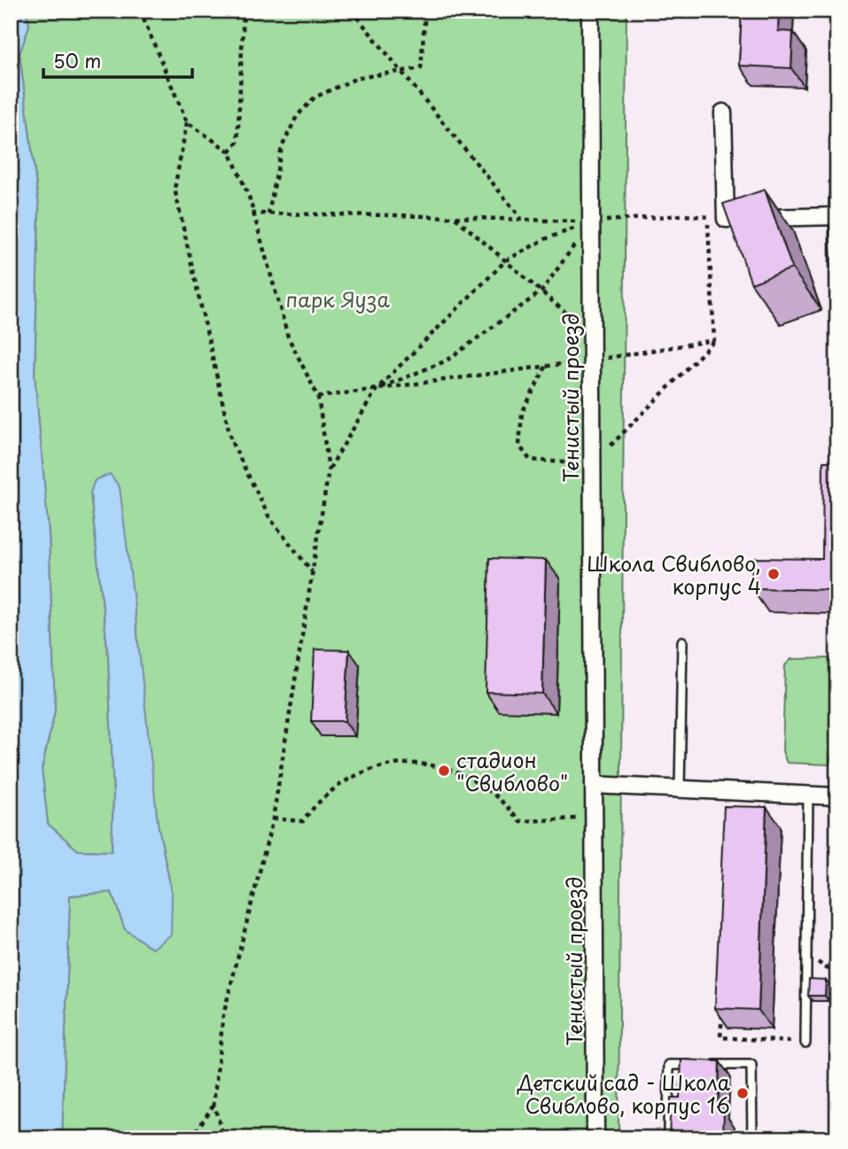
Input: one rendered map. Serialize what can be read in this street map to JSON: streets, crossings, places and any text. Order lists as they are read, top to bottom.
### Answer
{
  "streets": {
    "street": ["Тенистый проезд"]
  },
  "parks": ["парк Яуза"],
  "places": ["Школа Свиблово, корпус 4", "стадион \"Свиблово\"", "Детский сад - Школа Свиблово, корпус 16"],
  "scale_bar": "50 m"
}
